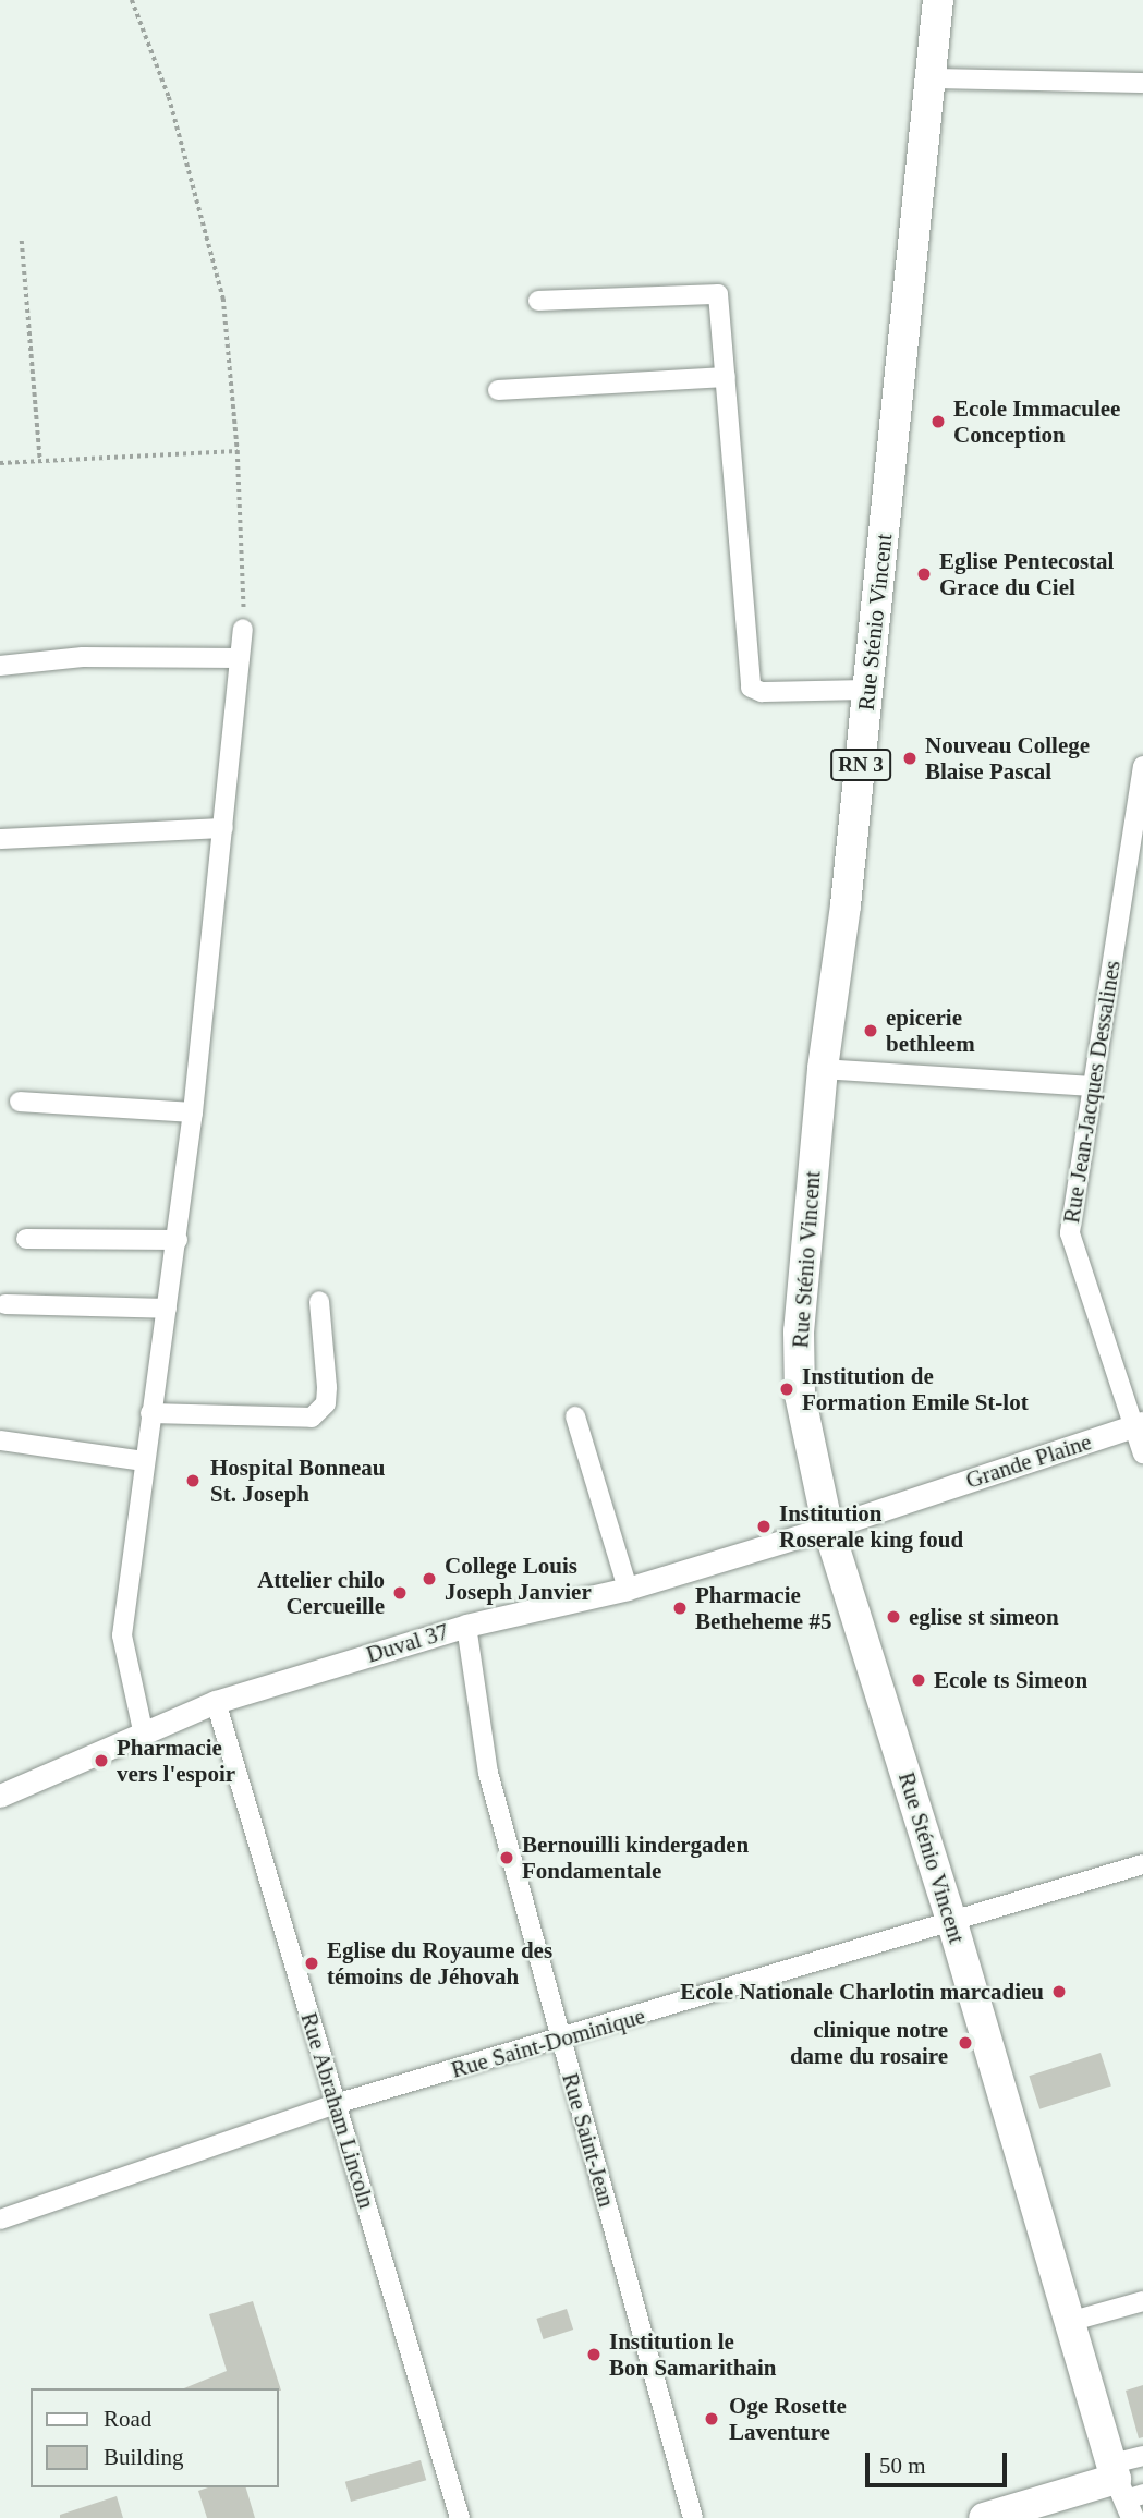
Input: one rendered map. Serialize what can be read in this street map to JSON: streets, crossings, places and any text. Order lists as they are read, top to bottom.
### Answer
{
  "streets": {
    "main road": ["Rue Sténio Vincent", "RN 3"],
    "street": [
      "Rue Jean-Jacques Dessalines",
      "Grande Plaine",
      "Duval 37",
      "Rue Saint-Dominique",
      "Rue Abraham Lincoln",
      "Rue Saint-Jean"
    ]
  },
  "crossings": [
    ["Rue Sténio Vincent", "Grande Plaine"],
    ["Rue Sténio Vincent", "Duval 37"],
    ["Rue Sténio Vincent", "Rue Saint-Dominique"],
    ["Rue Jean-Jacques Dessalines", "Grande Plaine"],
    ["Grande Plaine", "Duval 37"],
    ["Duval 37", "Rue Abraham Lincoln"],
    ["Duval 37", "Rue Saint-Jean"],
    ["Rue Saint-Dominique", "Rue Abraham Lincoln"],
    ["Rue Saint-Dominique", "Rue Saint-Jean"]
  ],
  "places": [
    "Ecole Immaculee Conception",
    "Eglise Pentecostal Grace du Ciel",
    "Nouveau College Blaise Pascal",
    "epicerie bethleem",
    "Institution de Formation Emile St-lot",
    "Hospital Bonneau St. Joseph",
    "Institution Roserale king foud",
    "College Louis Joseph Janvier",
    "Attelier chilo Cercueille",
    "Pharmacie Betheheme #5",
    "eglise st simeon",
    "Ecole ts Simeon",
    "Pharmacie vers l'espoir",
    "Bernouilli kindergaden Fondamentale",
    "Eglise du Royaume des témoins de Jéhovah",
    "Ecole Nationale Charlotin marcadieu",
    "clinique notre dame du rosaire",
    "Institution le Bon Samarithain",
    "Oge Rosette Laventure"
  ],
  "legend": ["Road", "Building"],
  "scale_bar": "50 m"
}
